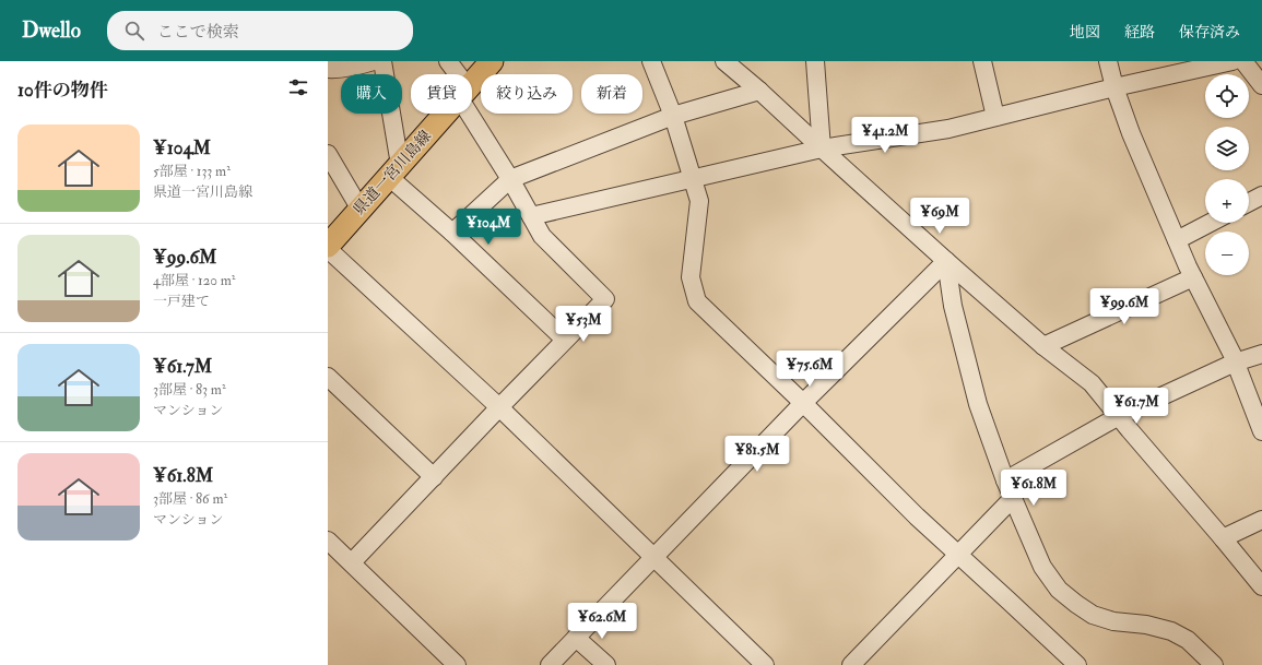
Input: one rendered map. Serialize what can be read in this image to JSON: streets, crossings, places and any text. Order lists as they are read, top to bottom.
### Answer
{
  "streets": {
    "main road": ["県道一宮川島線"]
  },
  "page": {
    "header": "Dwello",
    "search": "ここで検索",
    "nav": ["地図", "経路", "保存済み"],
    "heading": "10件の物件",
    "map_buttons": ["+", "−"],
    "chip": [
      "購入",
      "賃貸",
      "絞り込み",
      "新着"
    ],
    "list": [
      {
        "name": "¥104M",
        "note": "5部屋 · 133 m² · 県道一宮川島線"
      },
      {
        "name": "¥99.6M",
        "note": "4部屋 · 120 m² · 一戸建て"
      },
      {
        "name": "¥61.7M",
        "note": "3部屋 · 83 m² · マンション"
      },
      {
        "name": "¥61.8M",
        "note": "3部屋 · 86 m² · マンション"
      }
    ],
    "price": [
      "¥41.2M",
      "¥69M",
      "¥104M",
      "¥99.6M",
      "¥53M",
      "¥75.6M",
      "¥61.7M",
      "¥81.5M",
      "¥61.8M",
      "¥62.6M"
    ]
  }
}
